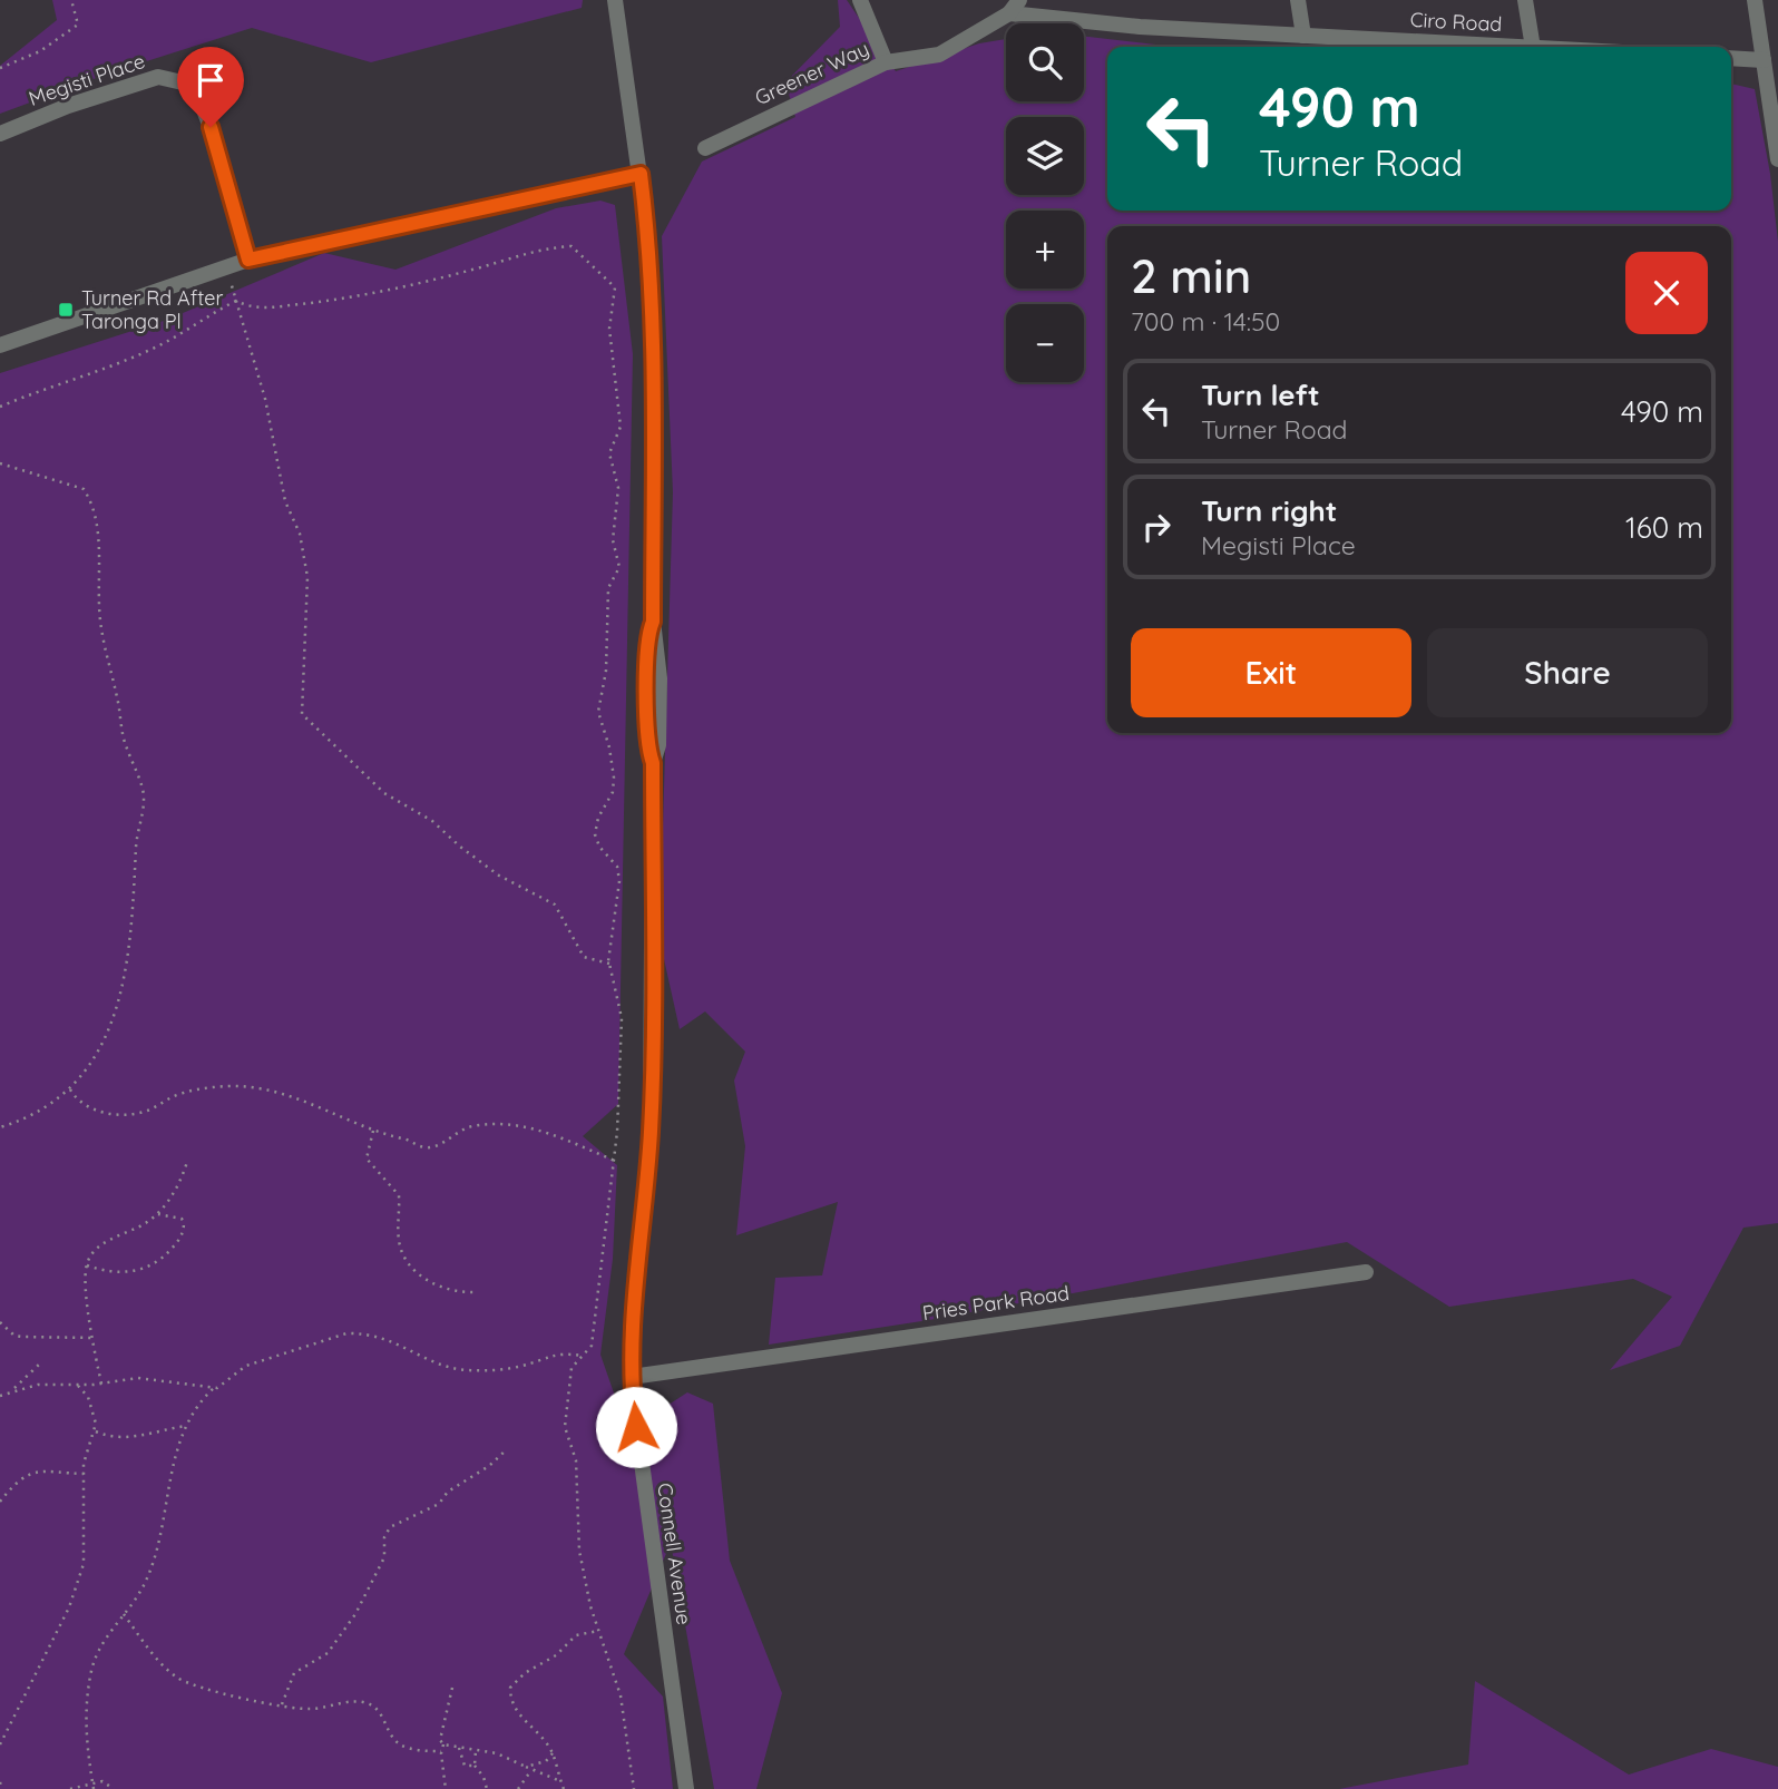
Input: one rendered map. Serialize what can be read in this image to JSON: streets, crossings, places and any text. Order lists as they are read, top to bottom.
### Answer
{
  "streets": {
    "street": [
      "Ciro Road",
      "Greener Way",
      "Megisti Place",
      "Pries Park Road",
      "Connell Avenue"
    ]
  },
  "crossings": [
    ["Ciro Road", "Greener Way"],
    ["Pries Park Road", "Connell Avenue"]
  ],
  "places": {
    "transit": ["Turner Rd After Taronga Pl"]
  },
  "page": {
    "map_buttons": ["+", "−"],
    "turn": ["490 m", "Turner Road"],
    "heading": ["2 min", "700 m · 14:50"],
    "list": [
      {
        "name": "Turn left",
        "note": "Turner Road",
        "value": "490 m"
      },
      {
        "name": "Turn right",
        "note": "Megisti Place",
        "value": "160 m"
      }
    ],
    "buttons": ["Exit", "Share"]
  }
}
